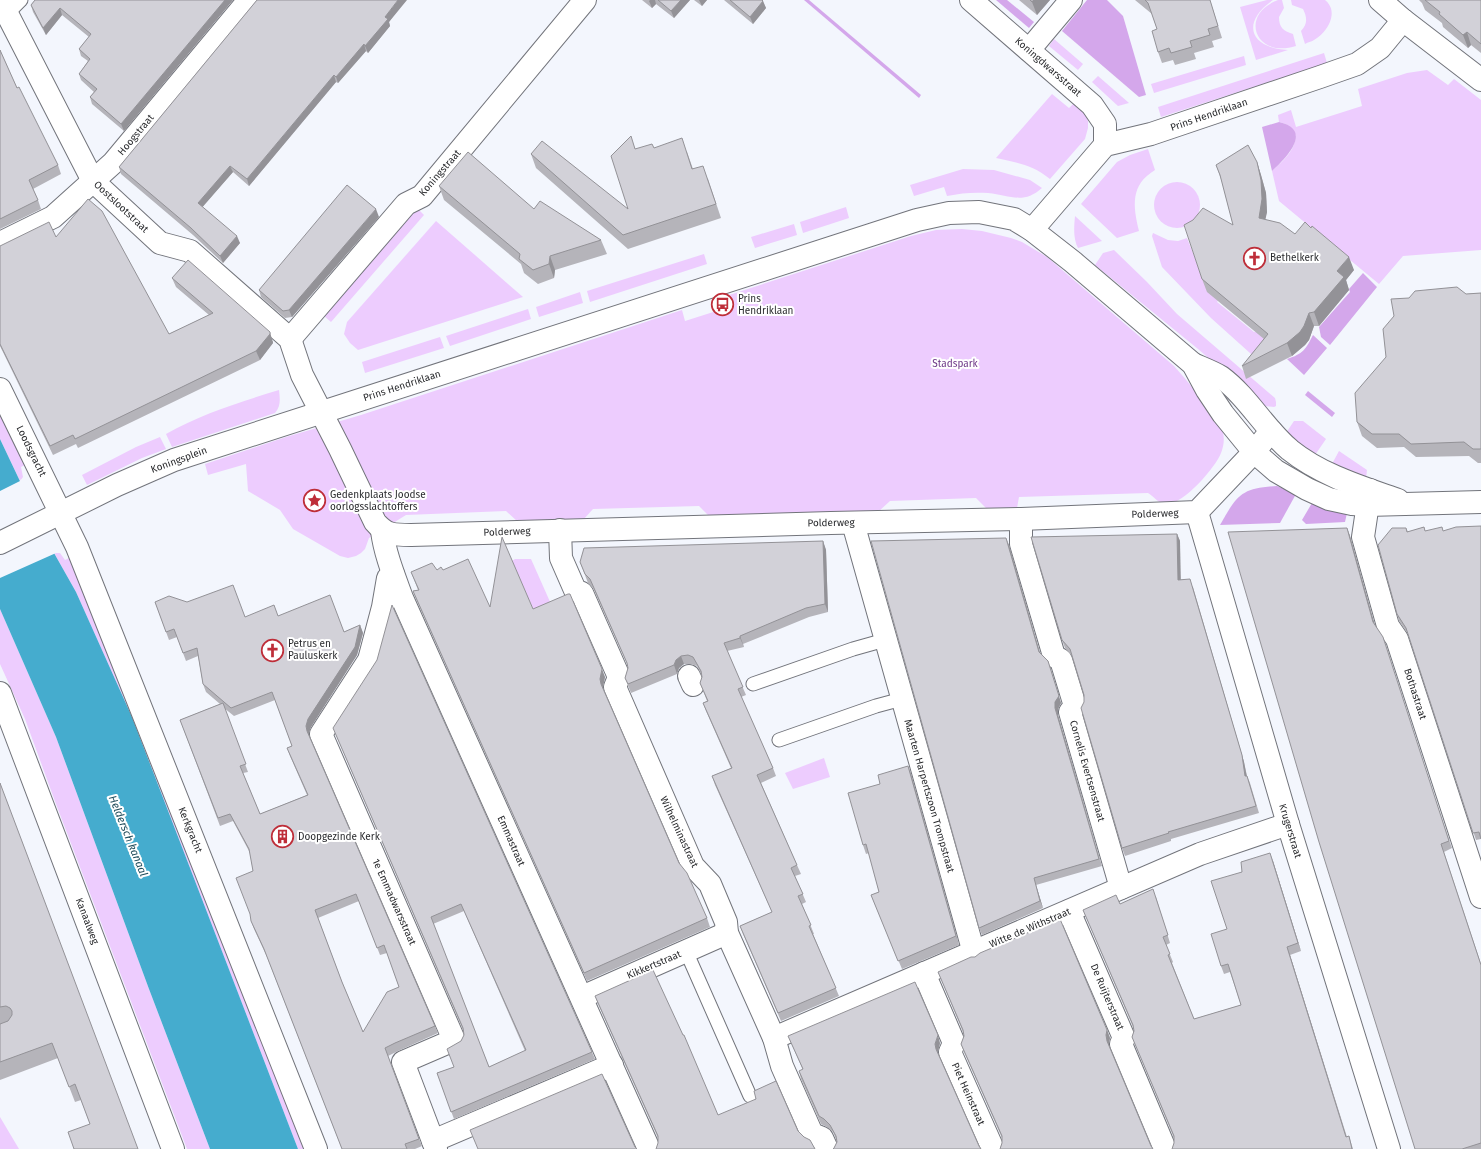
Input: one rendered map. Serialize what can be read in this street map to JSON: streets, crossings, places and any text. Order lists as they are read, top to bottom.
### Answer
{
  "streets": {
    "street": [
      "Koningdwarsstraat",
      "Prins Hendriklaan",
      "Hoogstraat",
      "Koningstraat",
      "Oostslootstraat",
      "Loodsgracht",
      "Koningsplein",
      "Polderweg",
      "Bothastraat",
      "Cornelis Evertsenstraat",
      "Maarten Harpertszoon Trompstraat",
      "Kerkgracht",
      "Krugerstraat",
      "Wilhelminastraat",
      "Emmastraat",
      "1e Emmadwarsstraat",
      "Kanaalweg",
      "Witte de Withstraat",
      "Kikkertstraat",
      "De Ruijterstraat",
      "Piet Heinstraat"
    ]
  },
  "crossings": [
    ["Koningdwarsstraat", "Prins Hendriklaan"],
    ["Prins Hendriklaan", "Koningsplein"],
    ["Hoogstraat", "Oostslootstraat"],
    ["Koningstraat", "Oostslootstraat"],
    ["Loodsgracht", "Koningsplein"],
    ["Loodsgracht", "Kerkgracht"],
    ["Koningsplein", "Kerkgracht"],
    ["Polderweg", "Cornelis Evertsenstraat"],
    ["Polderweg", "Maarten Harpertszoon Trompstraat"],
    ["Polderweg", "Krugerstraat"],
    ["Polderweg", "Wilhelminastraat"],
    ["Polderweg", "Emmastraat"],
    ["Cornelis Evertsenstraat", "Witte de Withstraat"],
    ["Maarten Harpertszoon Trompstraat", "Witte de Withstraat"],
    ["Krugerstraat", "Witte de Withstraat"],
    ["Wilhelminastraat", "Witte de Withstraat"],
    ["Wilhelminastraat", "Kikkertstraat"],
    ["Emmastraat", "1e Emmadwarsstraat"],
    ["Emmastraat", "Kikkertstraat"],
    ["Witte de Withstraat", "De Ruijterstraat"],
    ["Witte de Withstraat", "Piet Heinstraat"]
  ],
  "water": ["Heldersch kanaal"],
  "parks": ["Stadspark"],
  "places": {
    "church": ["Bethelkerk", "Petrus en Pauluskerk"],
    "bus stop": ["Prins Hendriklaan"],
    "place": ["Gedenkplaats Joodse oorlogsslachtoffers"],
    "building": ["Doopgezinde Kerk"]
  }
}
